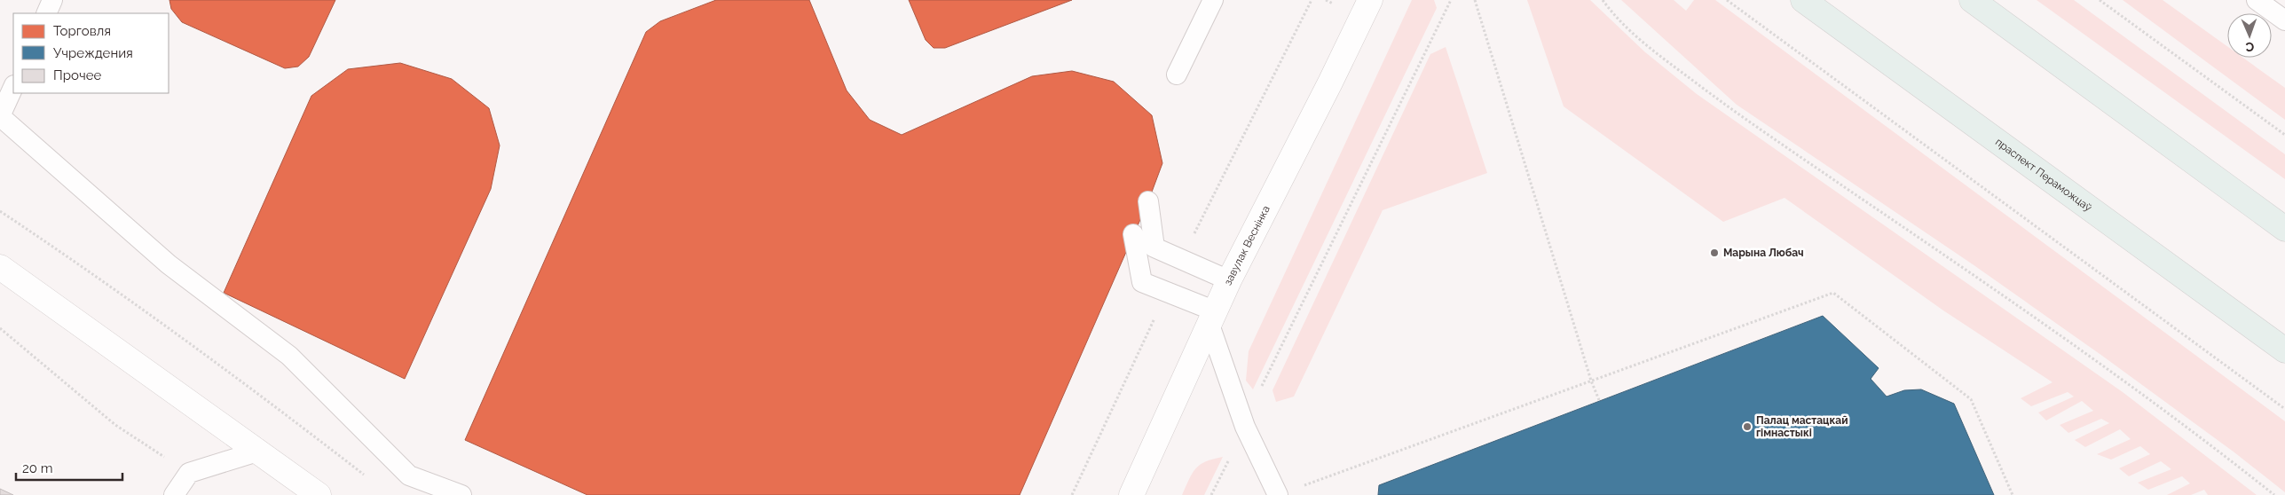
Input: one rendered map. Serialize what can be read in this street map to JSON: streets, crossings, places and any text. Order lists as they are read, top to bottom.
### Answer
{
  "streets": {
    "main road": ["праспект Пераможцаў"],
    "street": ["завулак Веснінка"]
  },
  "places": ["Марына Любач", "Палац мастацкай гімнастыкі"],
  "legend": ["Торговля", "Учреждения", "Прочее"],
  "scale_bar": "20 m",
  "north": "bottom"
}
